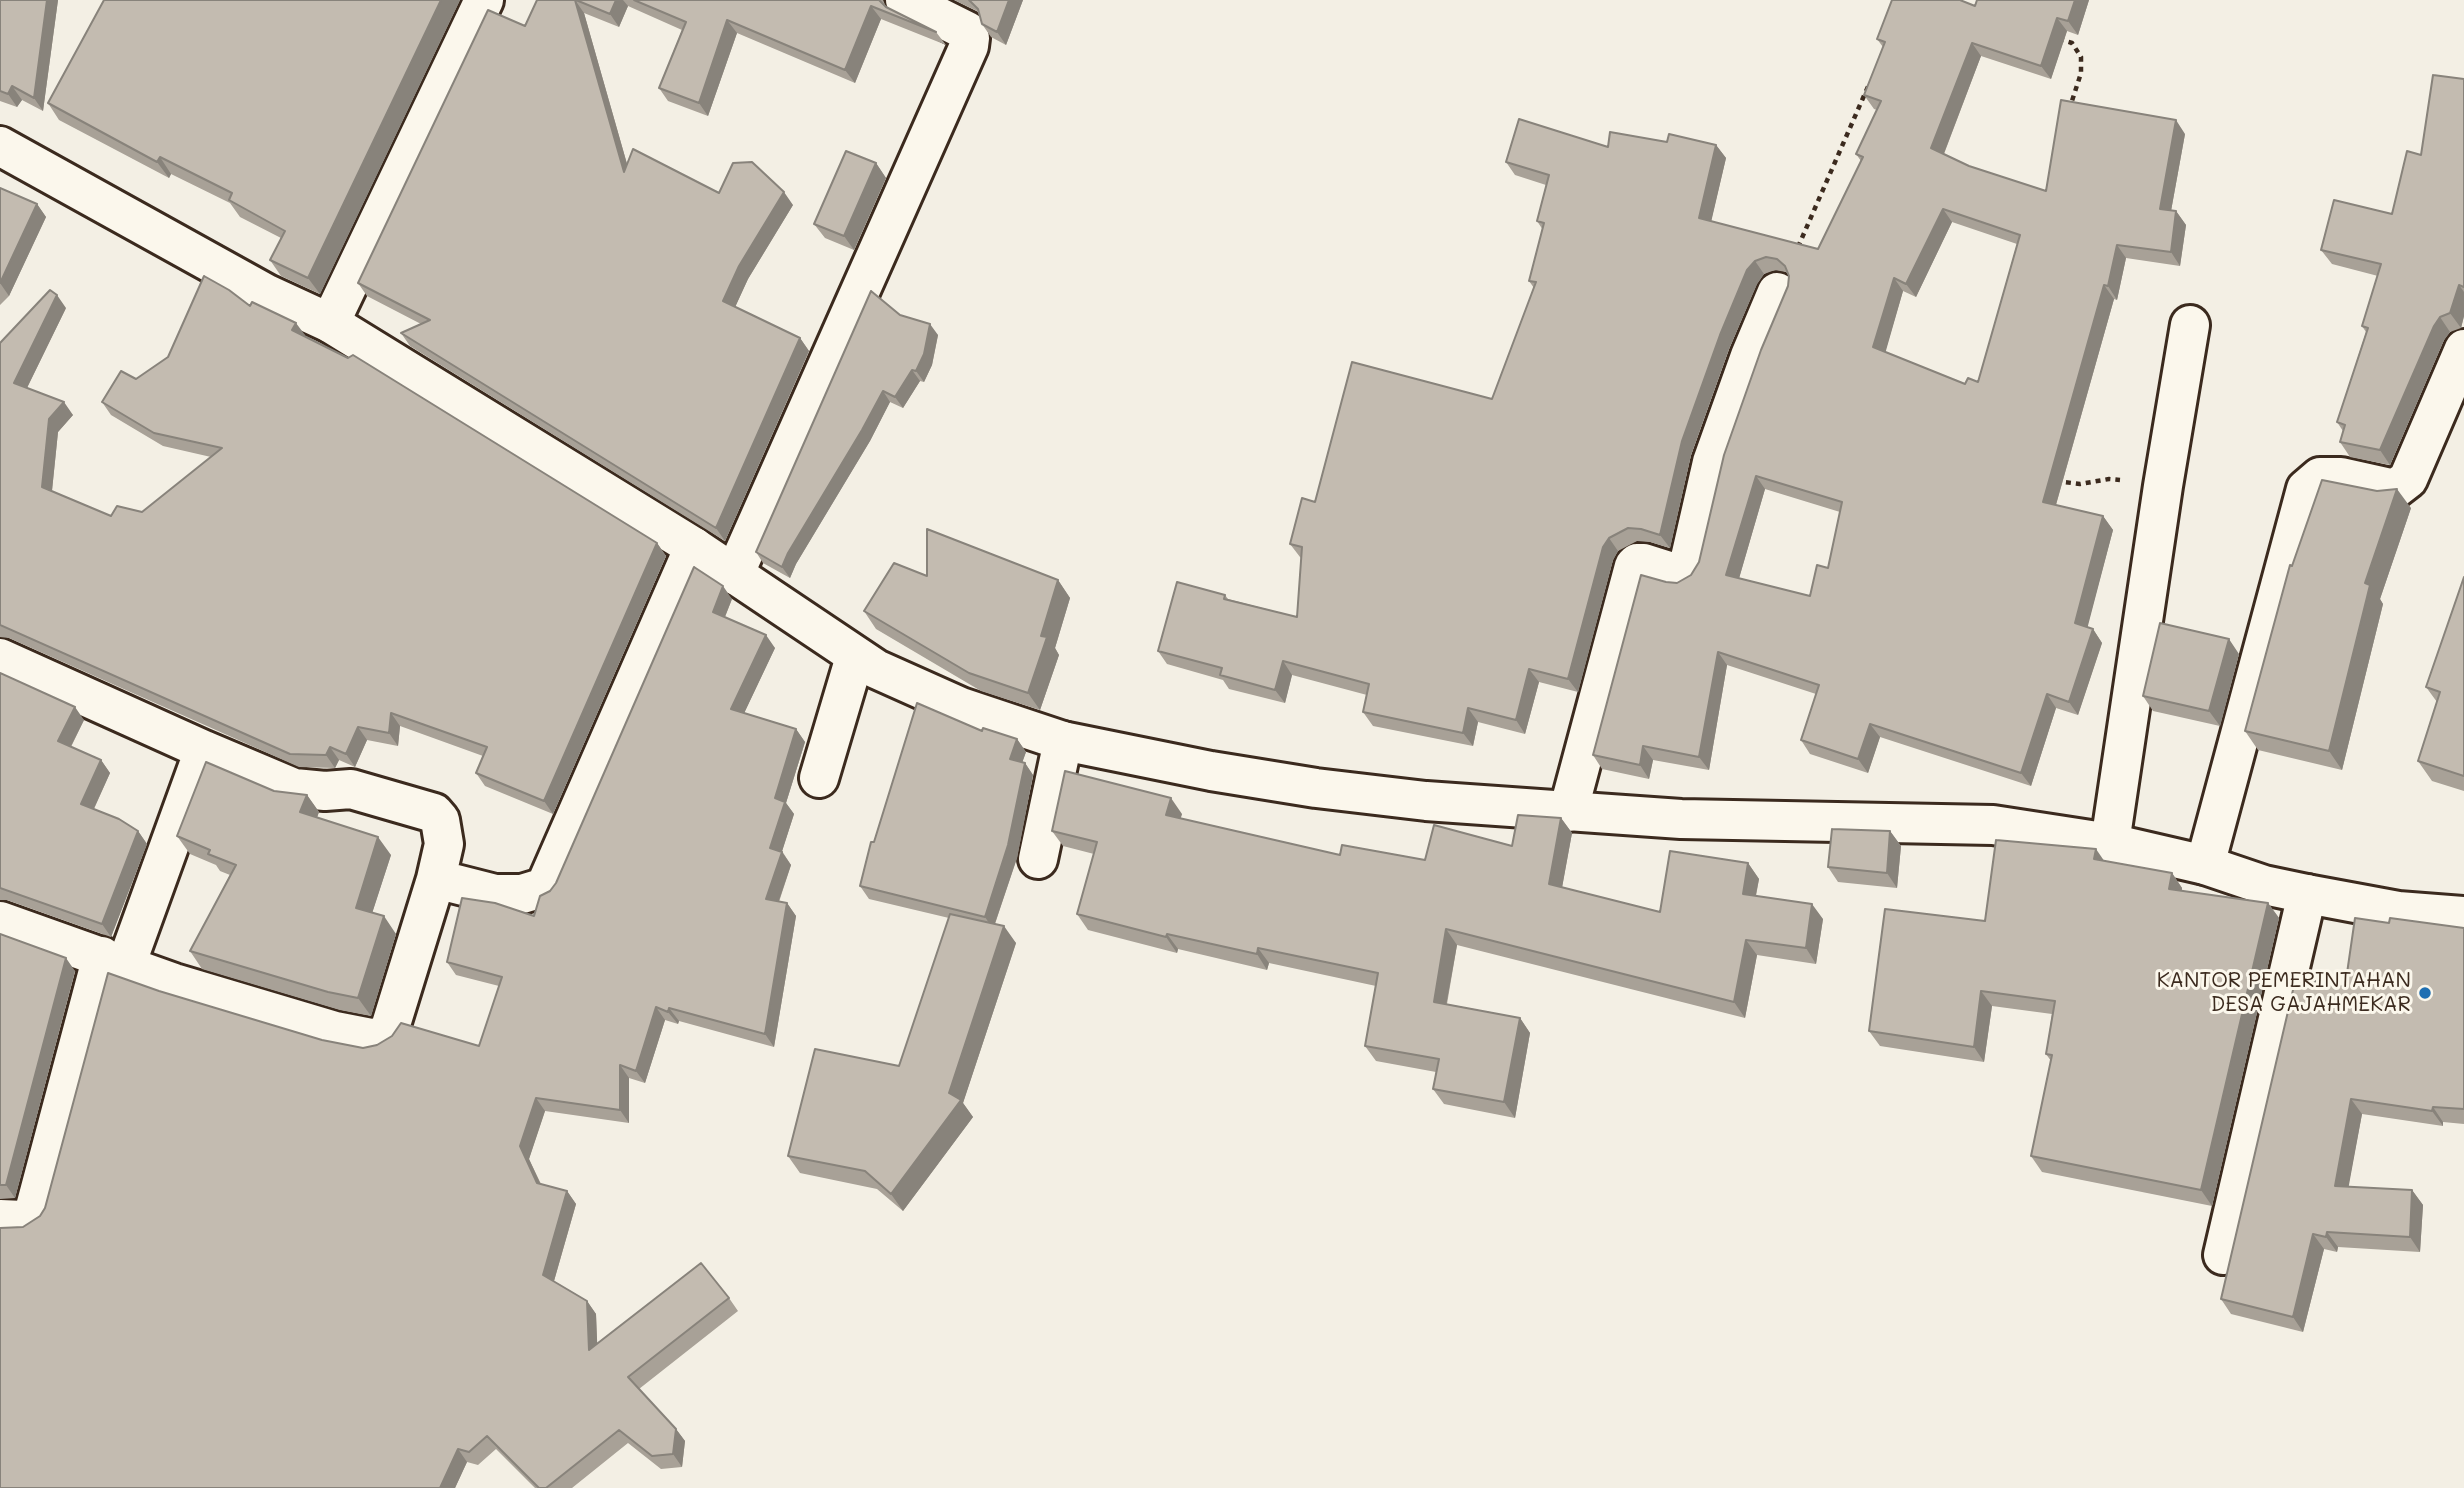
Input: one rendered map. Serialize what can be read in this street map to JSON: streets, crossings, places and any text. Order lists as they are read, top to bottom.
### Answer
{
  "places": ["KANTOR PEMERINTAHAN DESA GAJAHMEKAR"]
}
